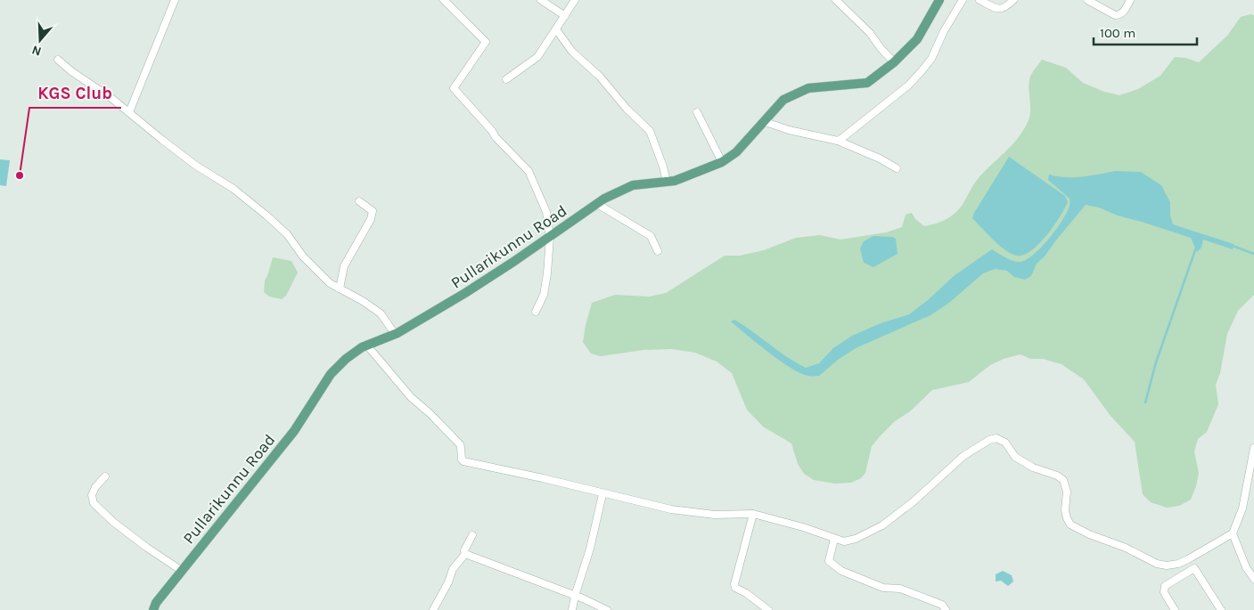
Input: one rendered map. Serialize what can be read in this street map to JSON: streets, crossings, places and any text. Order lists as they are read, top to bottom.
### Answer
{
  "streets": {
    "main road": ["Pullarikunnu Road"]
  },
  "places": ["KGS Club"],
  "scale_bar": "100 m",
  "north": "bottom"
}
